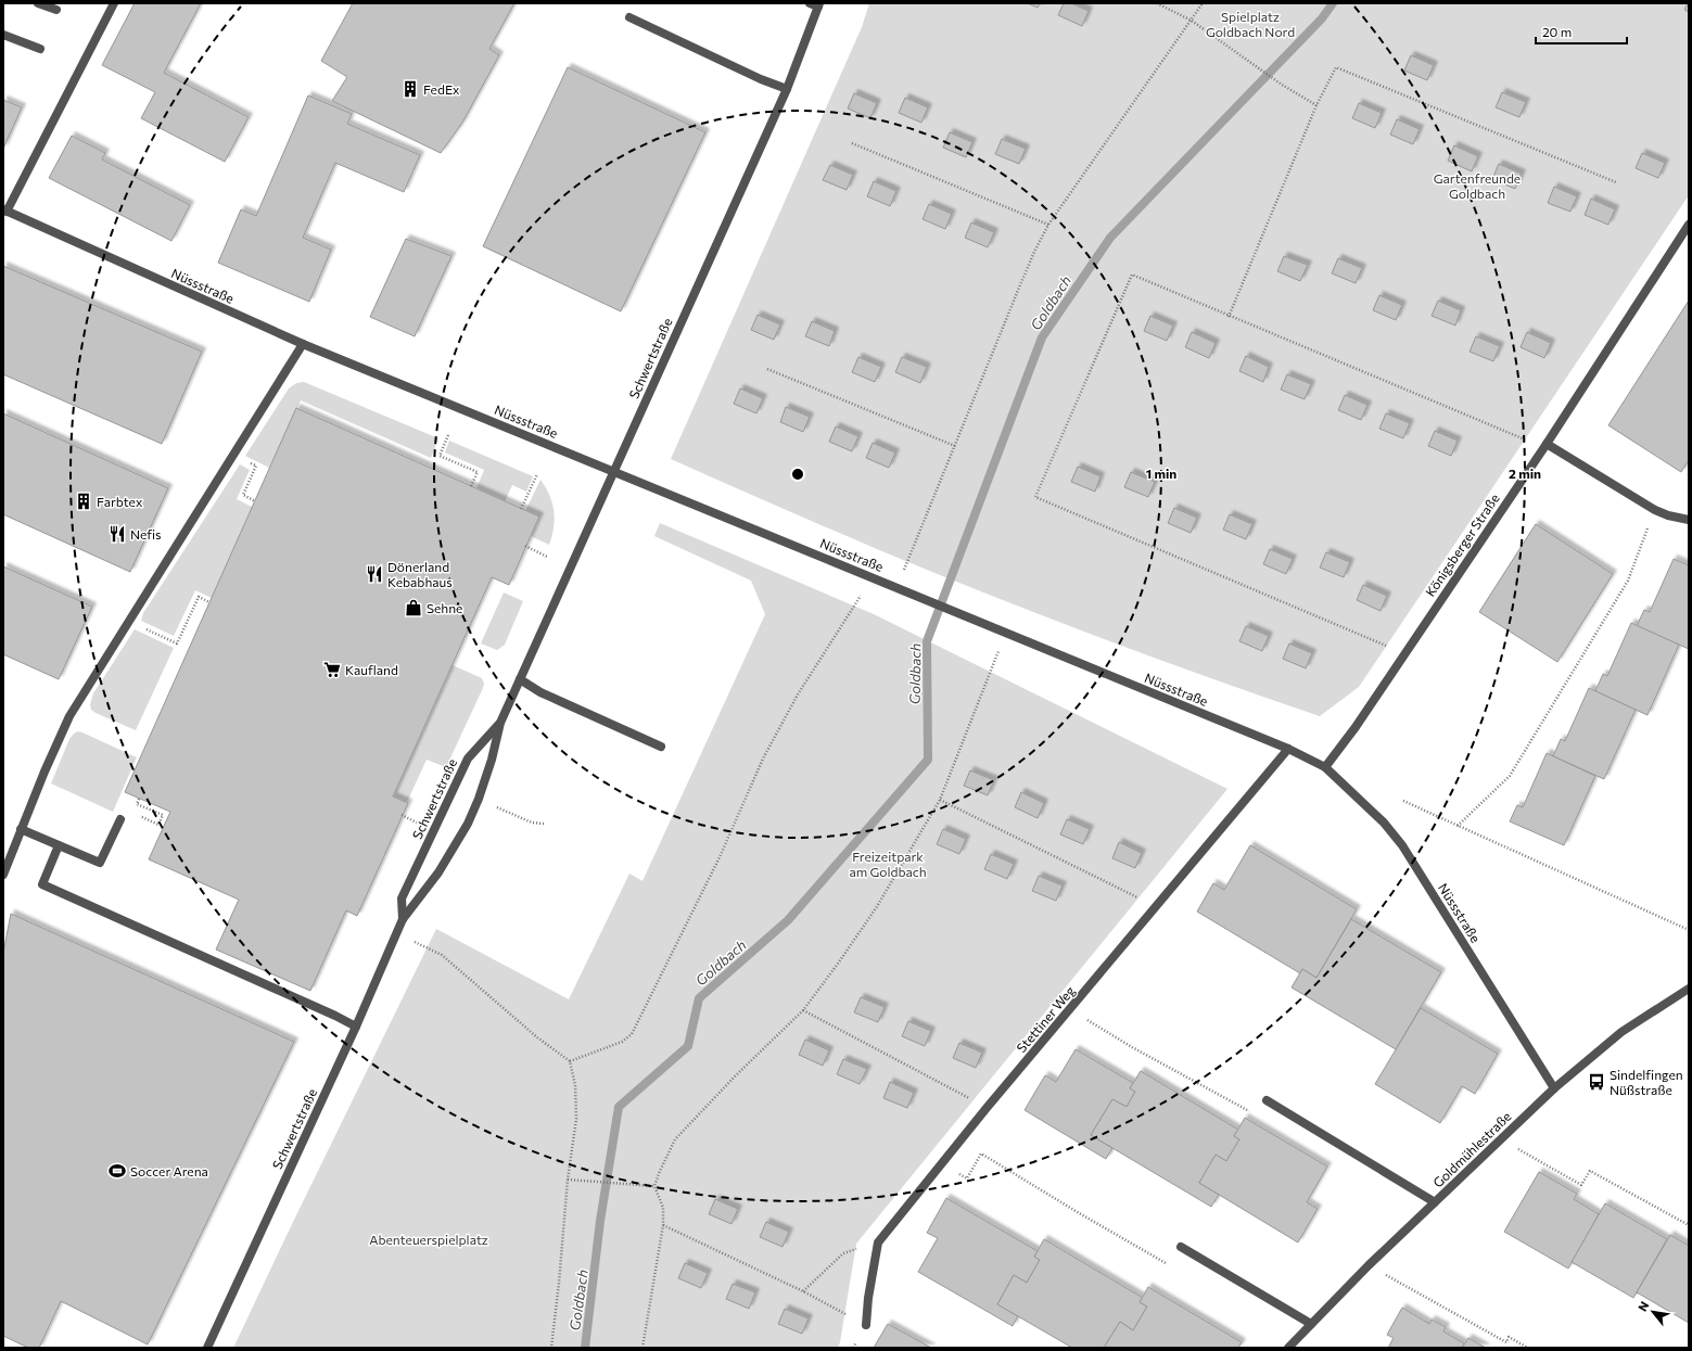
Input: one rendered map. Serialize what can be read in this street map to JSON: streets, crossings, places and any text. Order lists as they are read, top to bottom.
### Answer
{
  "streets": {
    "street": [
      "Nüssstraße",
      "Schwertstraße",
      "Königsberger Straße",
      "Stettiner Weg",
      "Goldmühlestraße"
    ]
  },
  "crossings": [
    ["Nüssstraße", "Schwertstraße"],
    ["Nüssstraße", "Königsberger Straße"],
    ["Nüssstraße", "Stettiner Weg"],
    ["Nüssstraße", "Goldmühlestraße"]
  ],
  "water": ["Goldbach"],
  "parks": [
    "Spielplatz Goldbach Nord",
    "Gartenfreunde Goldbach",
    "Freizeitpark am Goldbach",
    "Abenteuerspielplatz"
  ],
  "places": {
    "building": ["FedEx", "Farbtex"],
    "restaurant": ["Nefis", "Dönerland Kebabhaus"],
    "shop": ["Sehne"],
    "supermarket": ["Kaufland"],
    "bus stop": ["Sindelfingen Nüßstraße"],
    "sports": ["Soccer Arena"]
  },
  "scale_bar": "20 m",
  "north": "top left",
  "rings": ["1 min", "2 min"]
}
